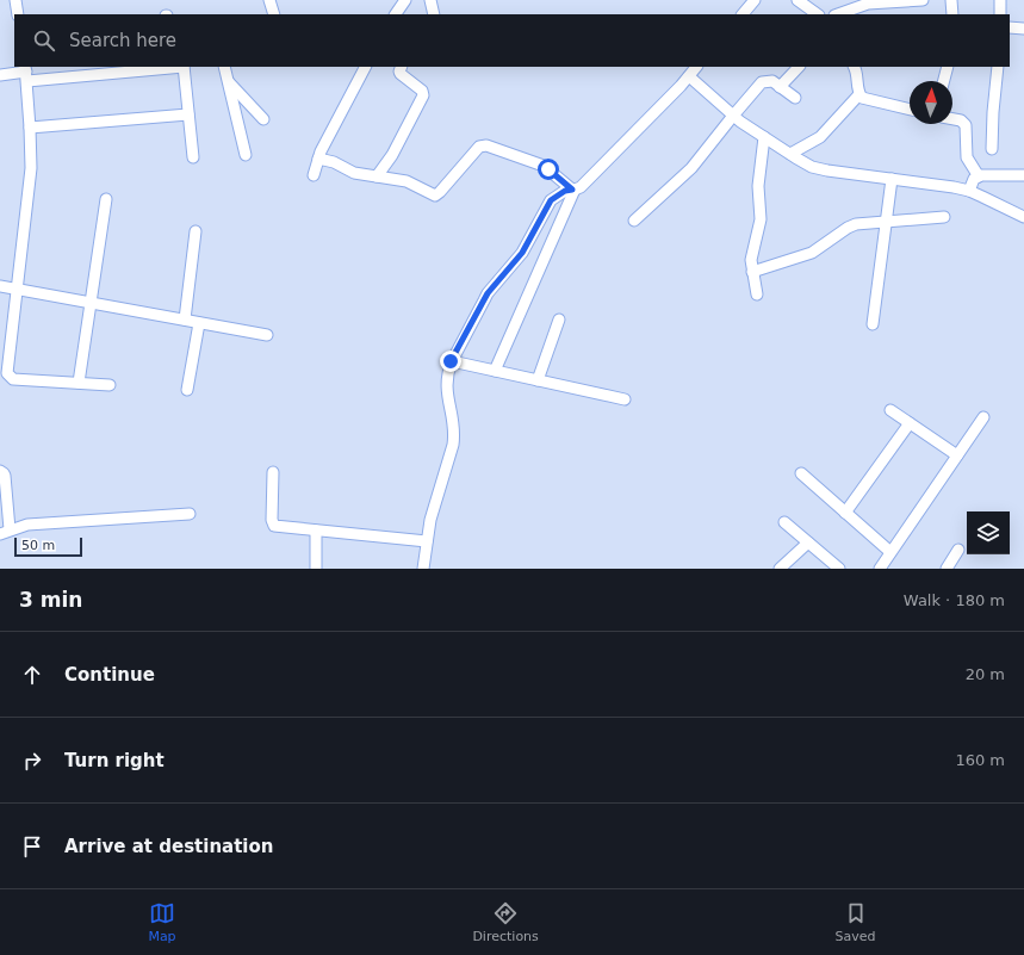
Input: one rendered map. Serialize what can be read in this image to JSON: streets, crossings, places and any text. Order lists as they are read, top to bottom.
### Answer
{
  "scale_bar": "50 m",
  "north": "top",
  "page": {
    "search": "Search here",
    "scale": "50 m",
    "heading": ["3 min", "Walk · 180 m"],
    "list": [
      ["Continue", "20 m"],
      ["Turn right", "160 m"],
      "Arrive at destination"
    ],
    "nav": ["Map", "Directions", "Saved"]
  }
}
